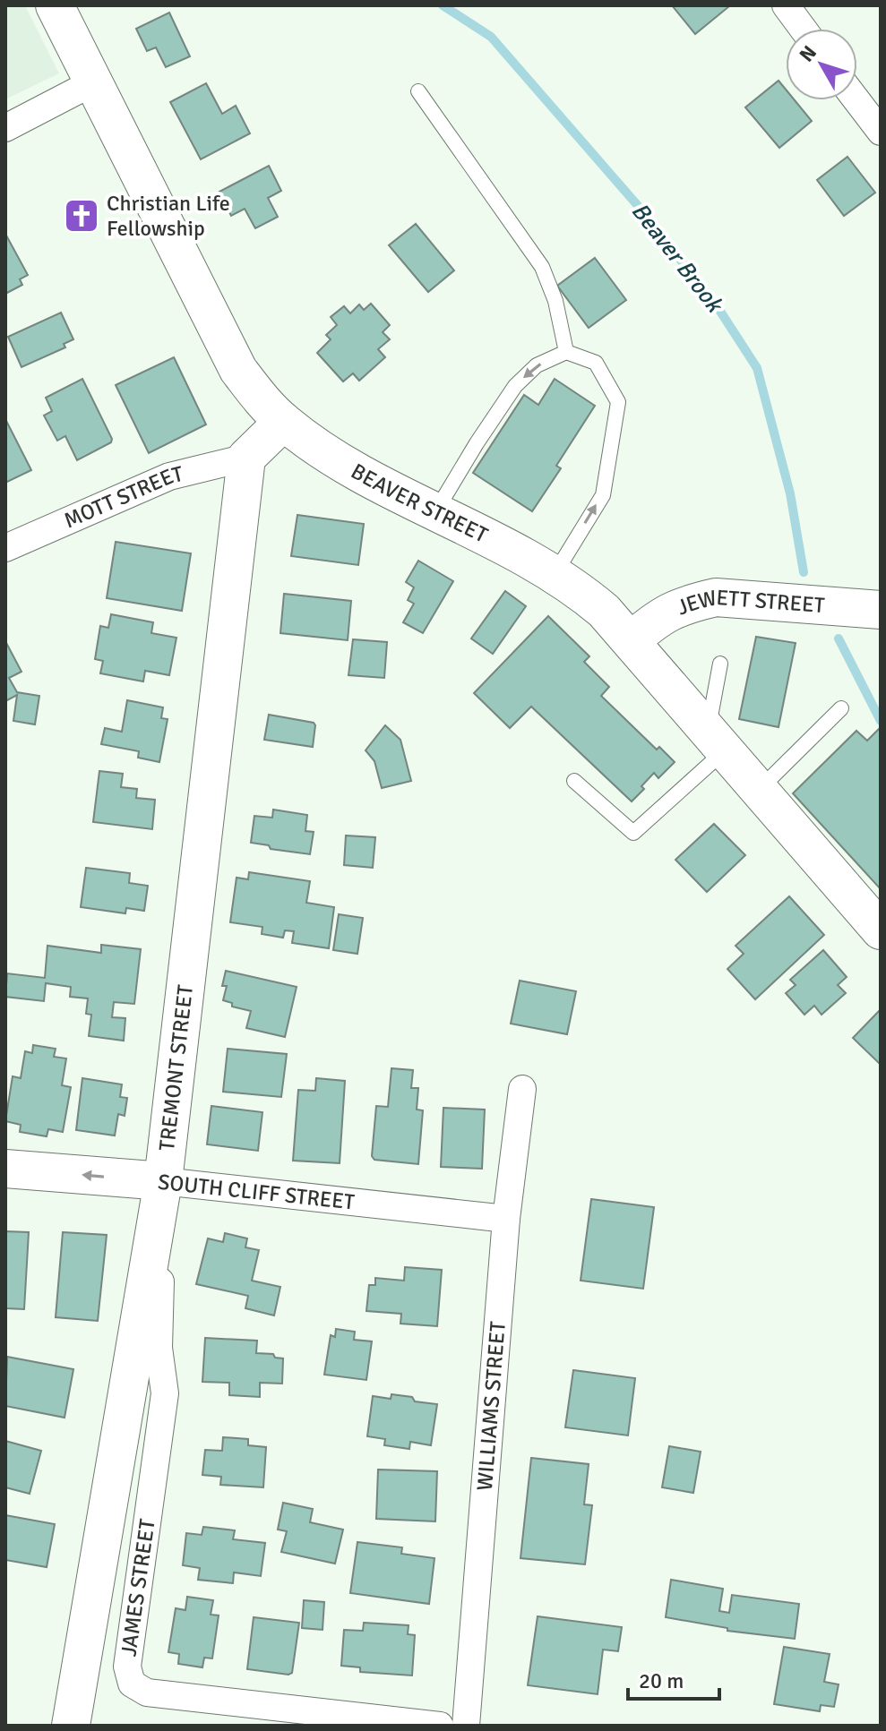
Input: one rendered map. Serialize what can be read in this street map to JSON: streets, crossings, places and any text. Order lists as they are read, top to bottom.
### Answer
{
  "streets": {
    "street": [
      "MOTT STREET",
      "BEAVER STREET",
      "JEWETT STREET",
      "TREMONT STREET",
      "SOUTH CLIFF STREET",
      "WILLIAMS STREET",
      "JAMES STREET"
    ]
  },
  "crossings": [
    ["MOTT STREET", "TREMONT STREET"],
    ["BEAVER STREET", "JEWETT STREET"],
    ["TREMONT STREET", "SOUTH CLIFF STREET"],
    ["TREMONT STREET", "JAMES STREET"],
    ["SOUTH CLIFF STREET", "WILLIAMS STREET"],
    ["SOUTH CLIFF STREET", "JAMES STREET"]
  ],
  "water": ["Beaver Brook"],
  "places": {
    "church": ["Christian Life Fellowship"]
  },
  "scale_bar": "20 m",
  "north": "top left"
}
